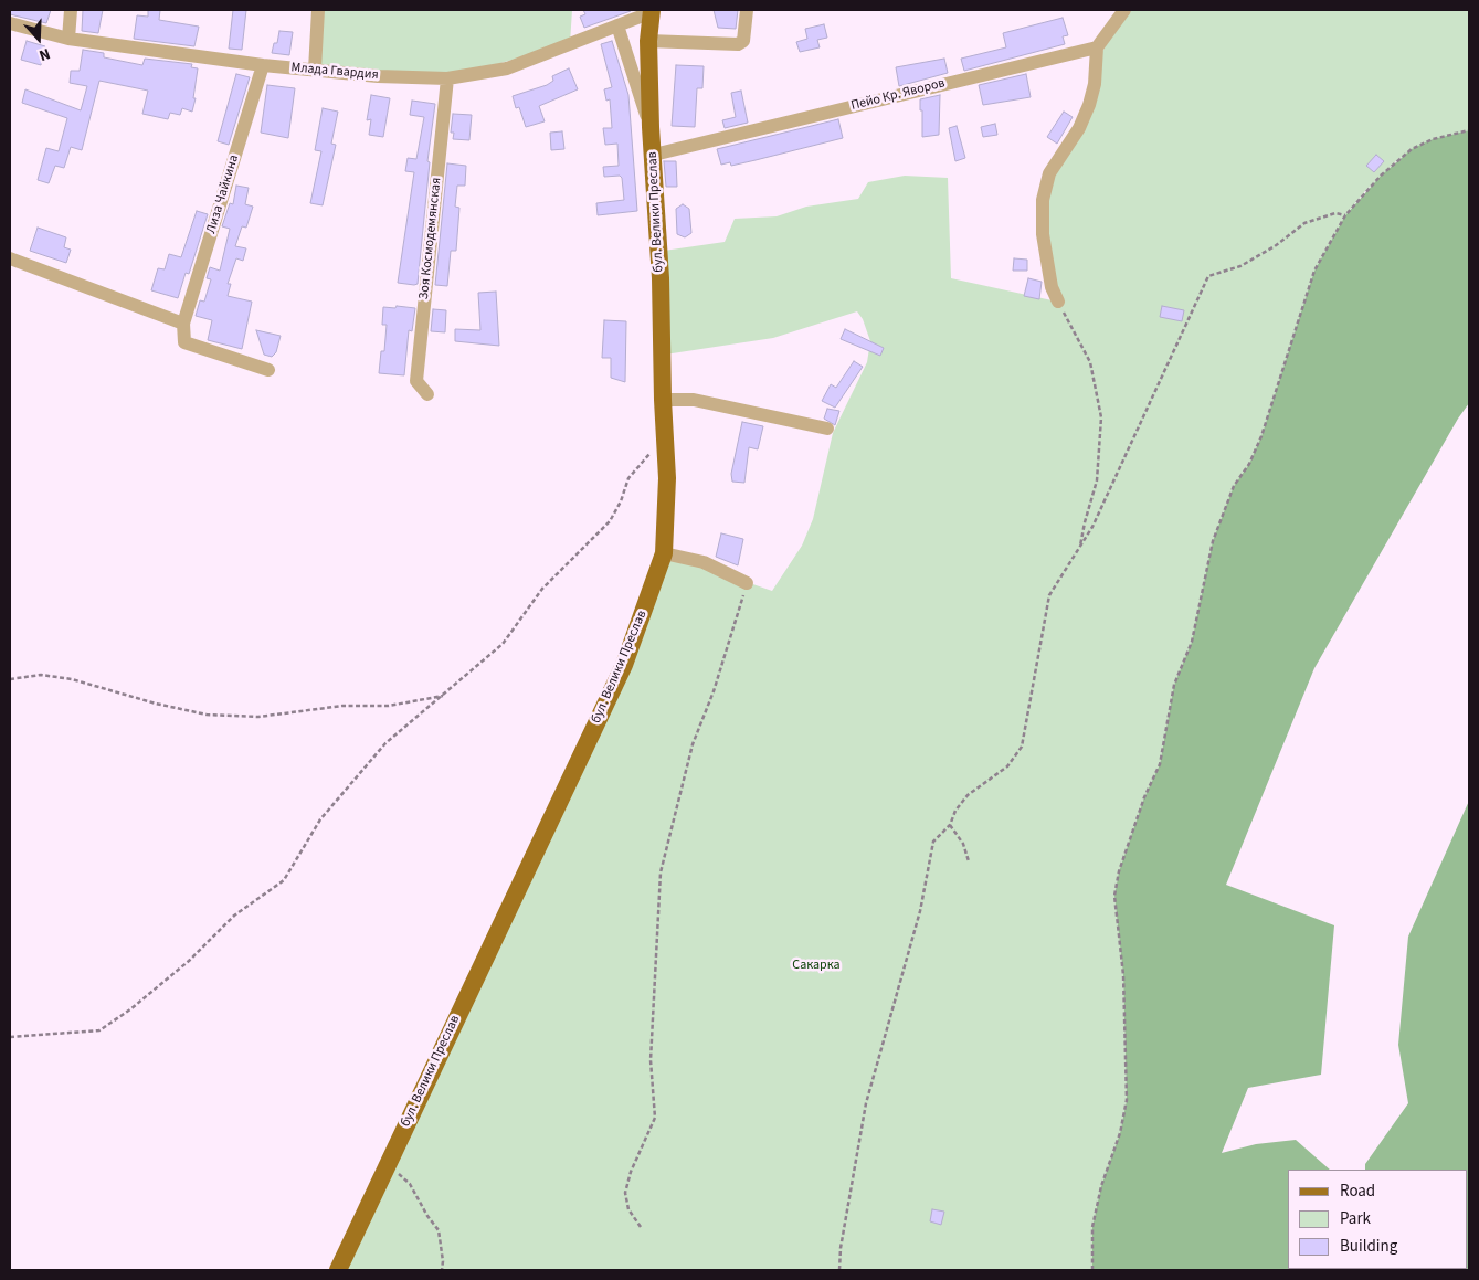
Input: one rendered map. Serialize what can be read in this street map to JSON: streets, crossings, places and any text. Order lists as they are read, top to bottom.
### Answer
{
  "streets": {
    "main road": ["бул. Велики Преслав"],
    "street": [
      "Млада Гвардия",
      "Пейо Кр. Яворов",
      "Лиза Чайкина",
      "Зоя Космодемянская"
    ]
  },
  "crossings": [
    ["Млада Гвардия", "Лиза Чайкина"],
    ["Млада Гвардия", "бул. Велики Преслав"],
    ["Млада Гвардия", "Зоя Космодемянская"],
    ["Пейо Кр. Яворов", "бул. Велики Преслав"]
  ],
  "parks": ["Сакарка"],
  "legend": ["Road", "Park", "Building"],
  "north": "bottom"
}
